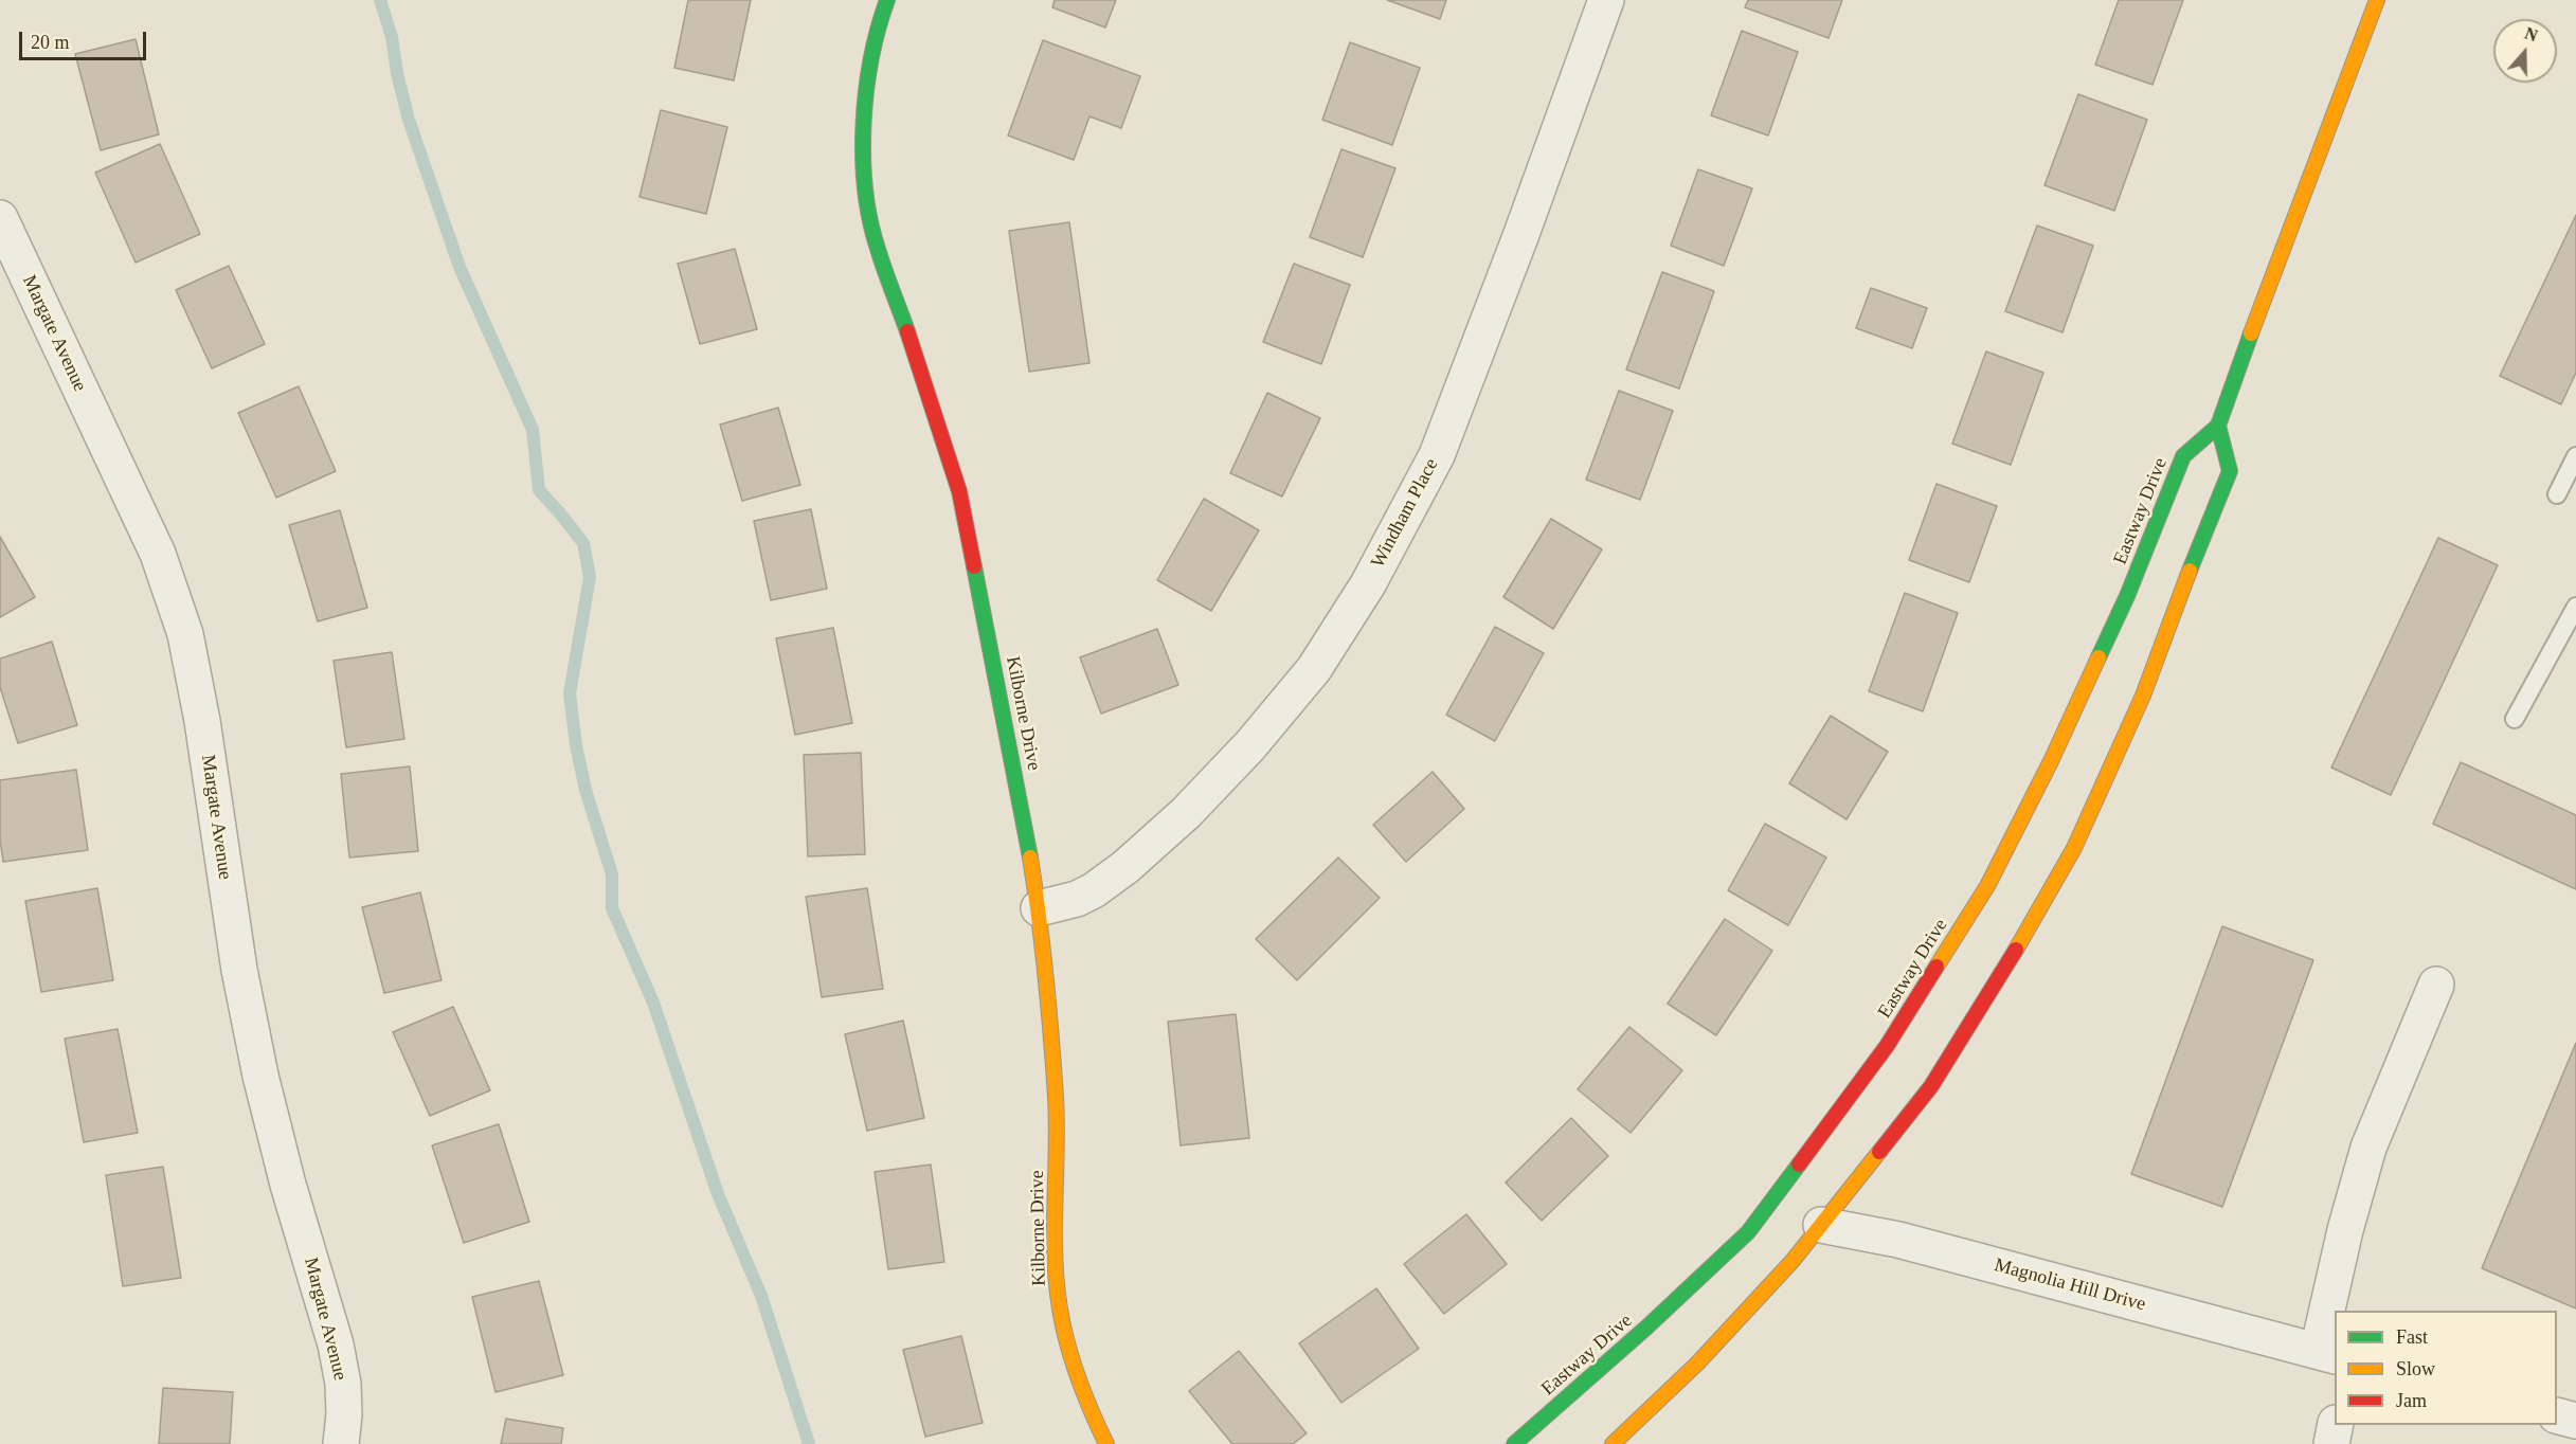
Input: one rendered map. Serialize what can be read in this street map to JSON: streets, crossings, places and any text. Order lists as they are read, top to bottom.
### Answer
{
  "streets": {
    "main road": ["Eastway Drive", "Kilborne Drive"],
    "street": ["Margate Avenue", "Windham Place", "Magnolia Hill Drive"]
  },
  "crossings": [
    ["Windham Place", "Kilborne Drive"]
  ],
  "legend": ["Fast", "Slow", "Jam"],
  "scale_bar": "20 m",
  "north": "top"
}
